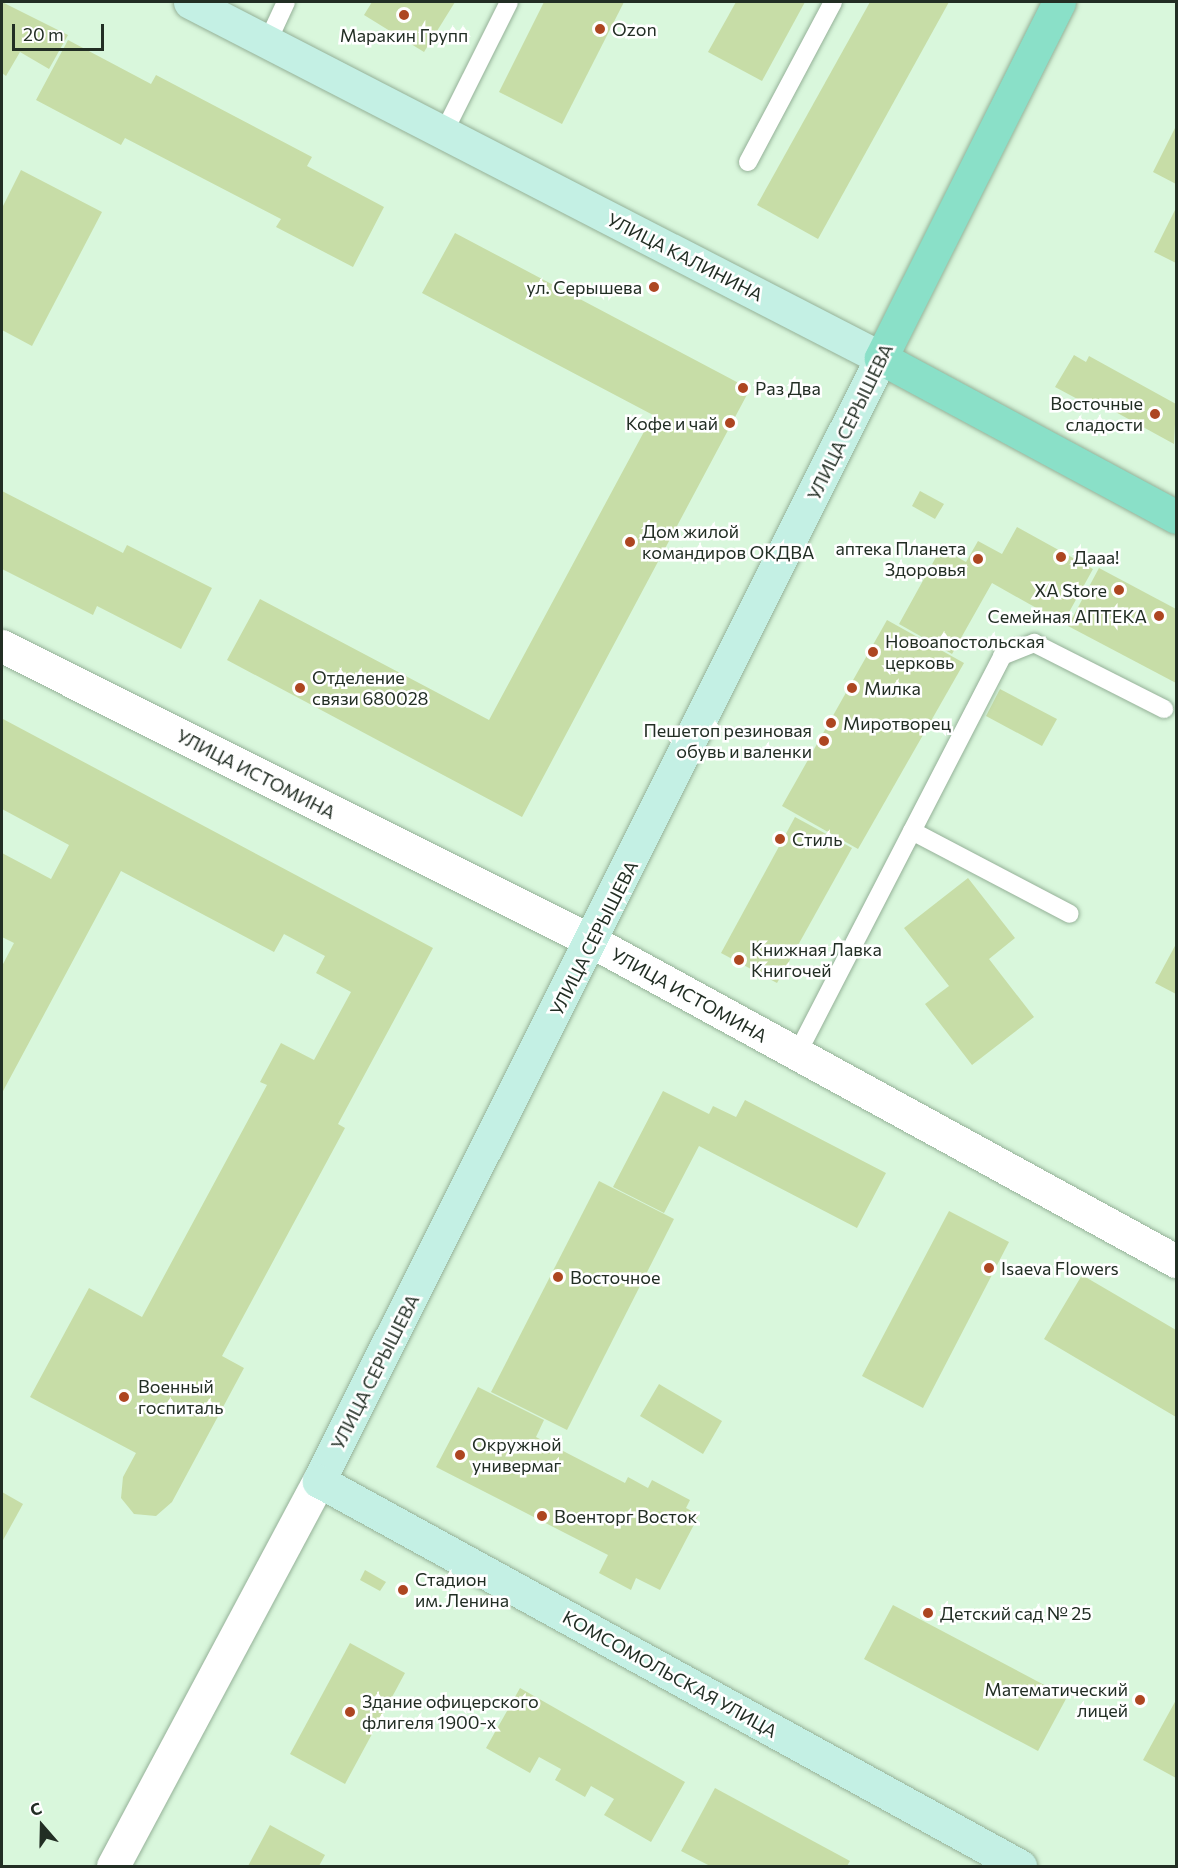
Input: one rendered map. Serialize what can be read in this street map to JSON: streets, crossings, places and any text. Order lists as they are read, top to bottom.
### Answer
{
  "streets": {
    "main road": ["УЛИЦА КАЛИНИНА", "УЛИЦА СЕРЫШЕВА"],
    "street": ["УЛИЦА ИСТОМИНА", "КОМСОМОЛЬСКАЯ УЛИЦА"]
  },
  "crossings": [
    ["УЛИЦА КАЛИНИНА", "УЛИЦА СЕРЫШЕВА"],
    ["УЛИЦА СЕРЫШЕВА", "УЛИЦА ИСТОМИНА"],
    ["УЛИЦА СЕРЫШЕВА", "КОМСОМОЛЬСКАЯ УЛИЦА"]
  ],
  "places": [
    "Маракин Групп",
    "Ozon",
    "ул. Серышева",
    "Раз Два",
    "Восточные сладости",
    "Кофе и чай",
    "Дом жилой командиров ОКДВА",
    "Дааа!",
    "аптека Планета Здоровья",
    "XA Store",
    "Семейная АПТЕКА",
    "Новоапостольская церковь",
    "Отделение связи 680028",
    "Милка",
    "Миротворец",
    "Пешетоп резиновая обувь и валенки",
    "Стиль",
    "Книжная Лавка Книгочей",
    "Isaeva Flowers",
    "Восточное",
    "Военный госпиталь",
    "Окружной универмаг",
    "Военторг Восток",
    "Стадион им. Ленина",
    "Детский сад № 25",
    "Математический лицей",
    "Здание офицерского флигеля 1900-х"
  ],
  "scale_bar": "20 m",
  "north": "top"
}
